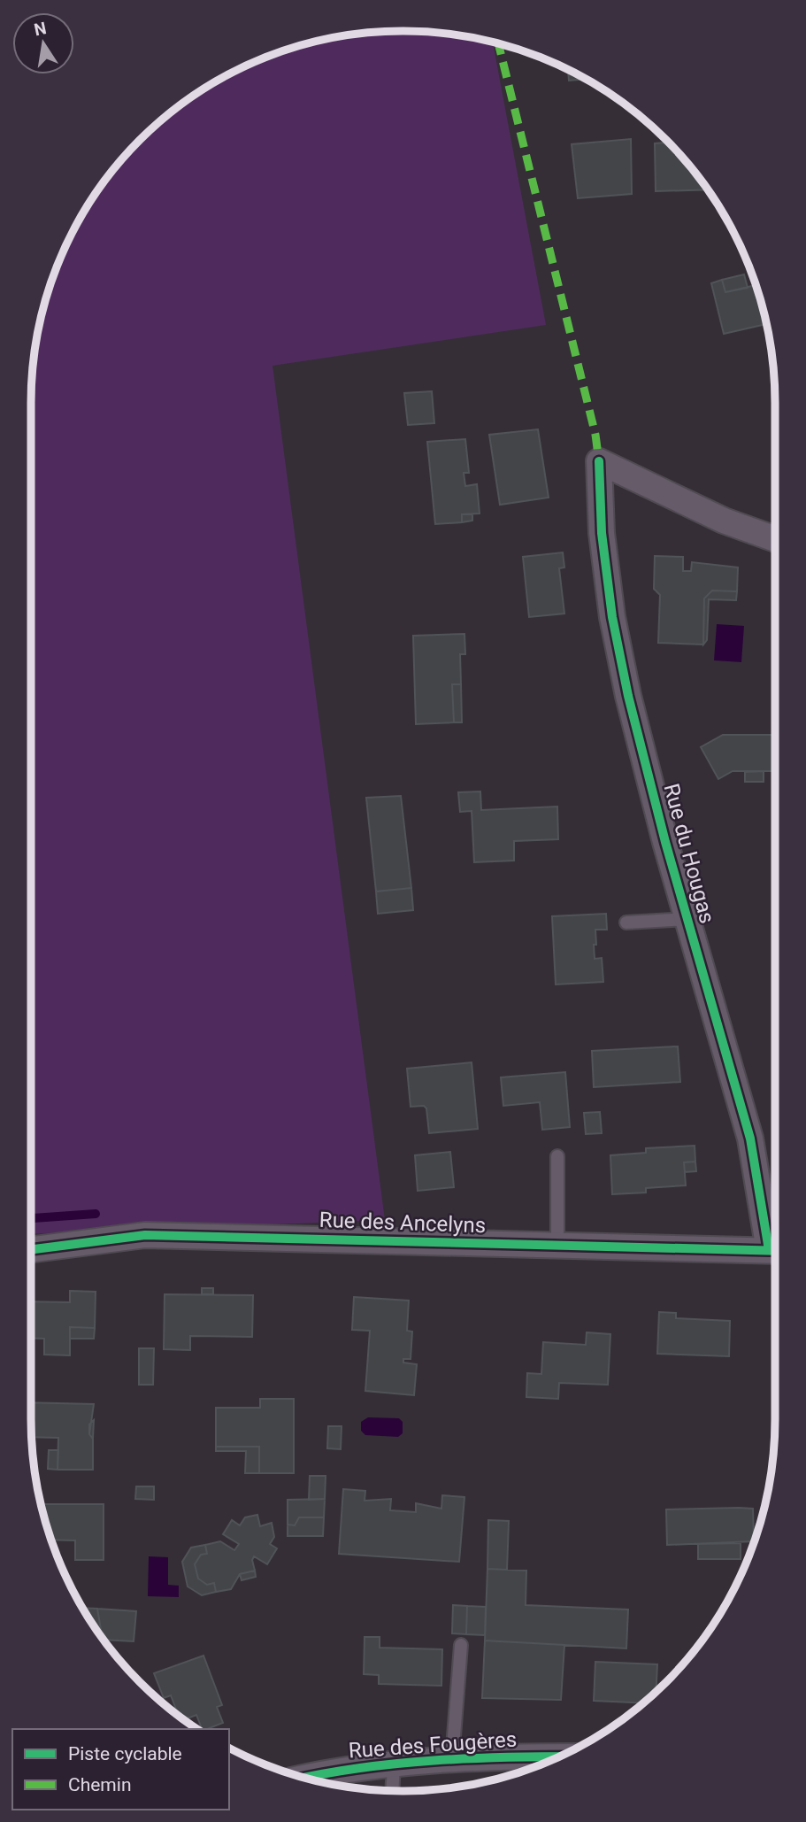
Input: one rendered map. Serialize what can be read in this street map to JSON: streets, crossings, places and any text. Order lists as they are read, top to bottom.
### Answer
{
  "streets": {
    "street": ["Rue du Hougas", "Rue des Ancelyns", "Rue des Fougères"]
  },
  "legend": ["Piste cyclable", "Chemin"],
  "north": "top"
}
